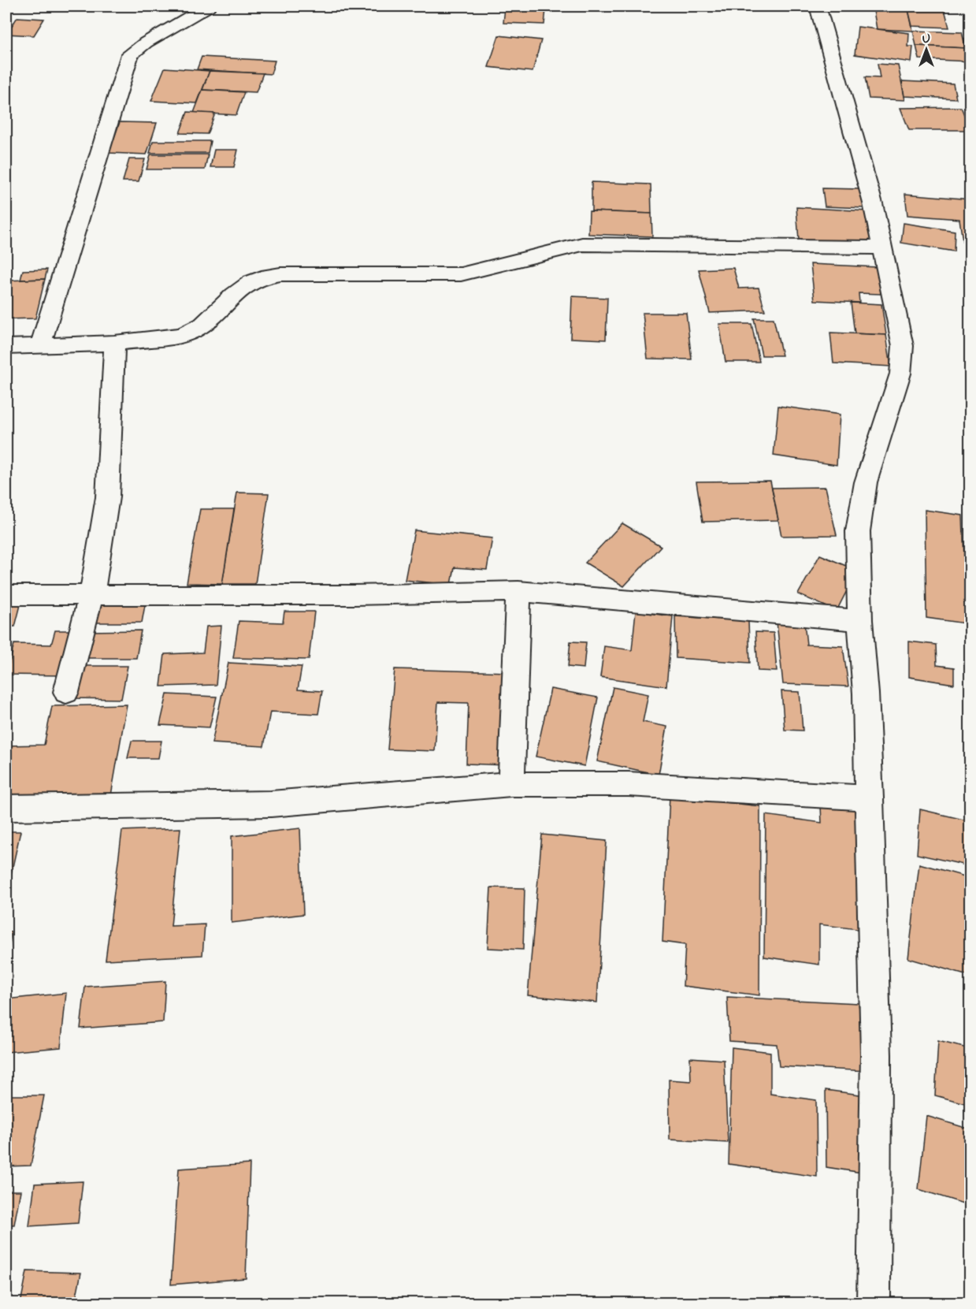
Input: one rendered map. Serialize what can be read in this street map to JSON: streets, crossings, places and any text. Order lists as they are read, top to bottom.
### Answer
{
  "north": "top"
}
